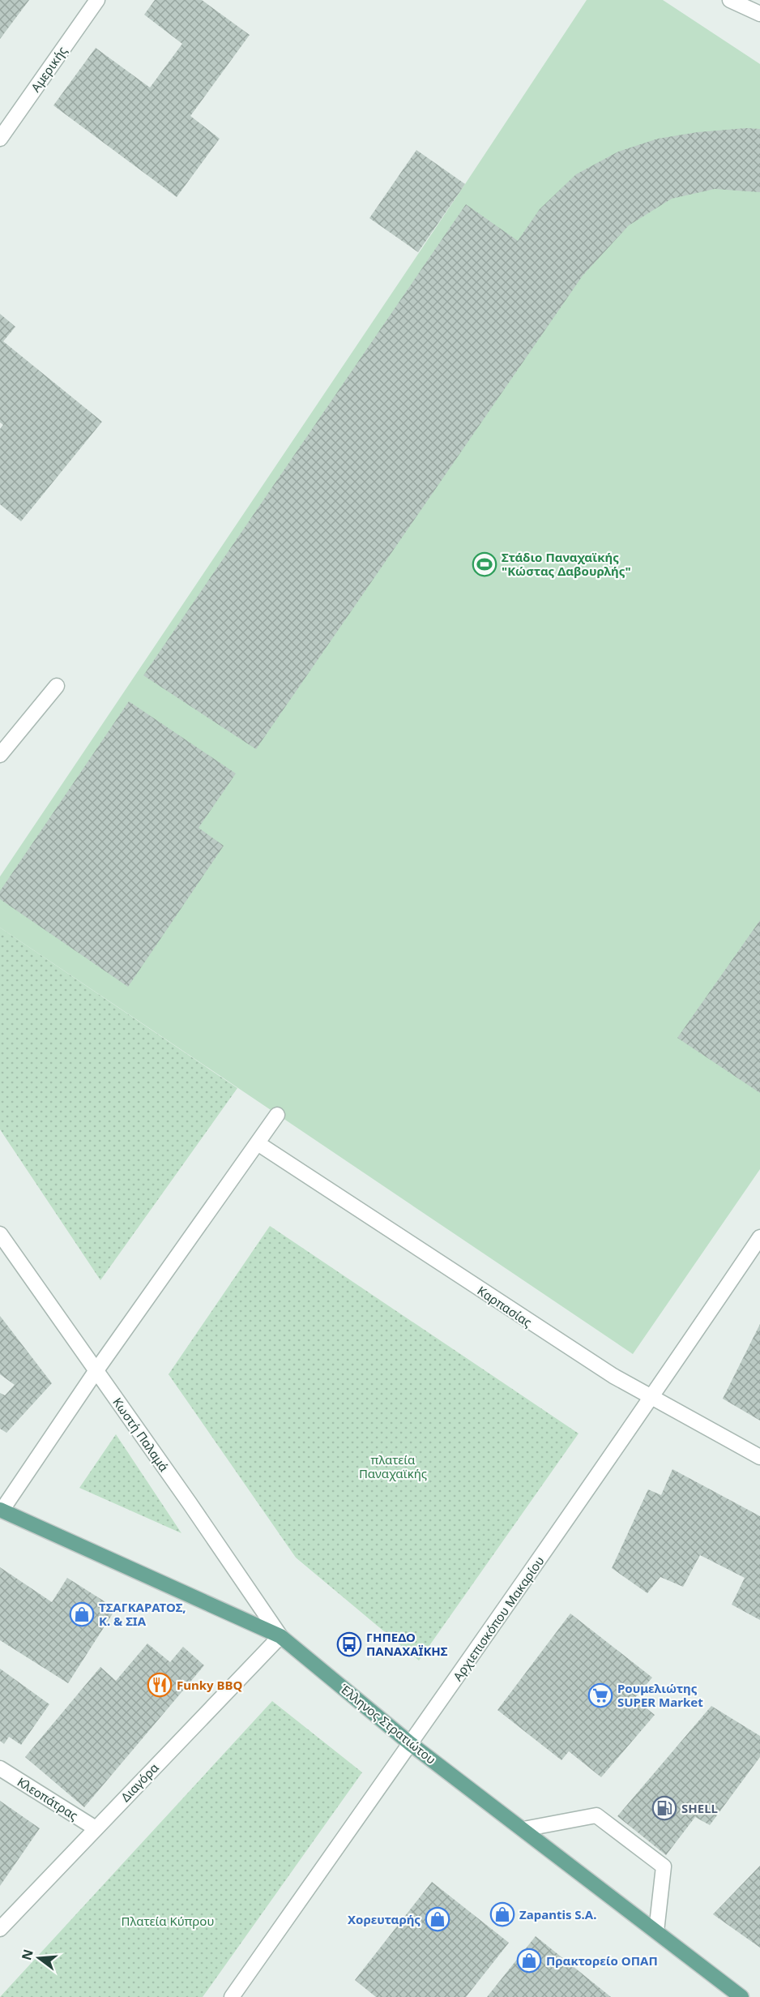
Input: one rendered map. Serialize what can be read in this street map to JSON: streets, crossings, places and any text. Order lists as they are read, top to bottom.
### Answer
{
  "streets": {
    "main road": ["Έλληνος Στρατιώτου"],
    "street": [
      "Αμερικής",
      "Καρπασίας",
      "Κωστή Παλαμά",
      "Αρχιεπισκόπου Μακαρίου",
      "Διαγόρα",
      "Κλεοπάτρας"
    ]
  },
  "crossings": [
    ["Καρπασίας", "Αρχιεπισκόπου Μακαρίου"],
    ["Κωστή Παλαμά", "Έλληνος Στρατιώτου"],
    ["Κωστή Παλαμά", "Διαγόρα"],
    ["Αρχιεπισκόπου Μακαρίου", "Έλληνος Στρατιώτου"],
    ["Έλληνος Στρατιώτου", "Διαγόρα"],
    ["Διαγόρα", "Κλεοπάτρας"]
  ],
  "parks": ["πλατεία Παναχαϊκής", "Πλατεία Κύπρου"],
  "places": {
    "sports": ["Στάδιο Παναχαϊκής \"Κώστας Δαβουρλής\""],
    "shop": [
      "ΤΣΑΓΚΑΡΑΤΟΣ, Κ. & ΣΙΑ",
      "Zapantis S.A.",
      "Xoρευταρής",
      "Πρακτορείο ΟΠΑΠ"
    ],
    "bus stop": ["ΓΗΠΕΔΟ ΠΑΝΑΧΑΪΚΗΣ"],
    "restaurant": ["Funky BBQ"],
    "supermarket": ["Ρουμελιώτης SUPER Market"],
    "fuel station": ["SHELL"]
  },
  "north": "left"
}
